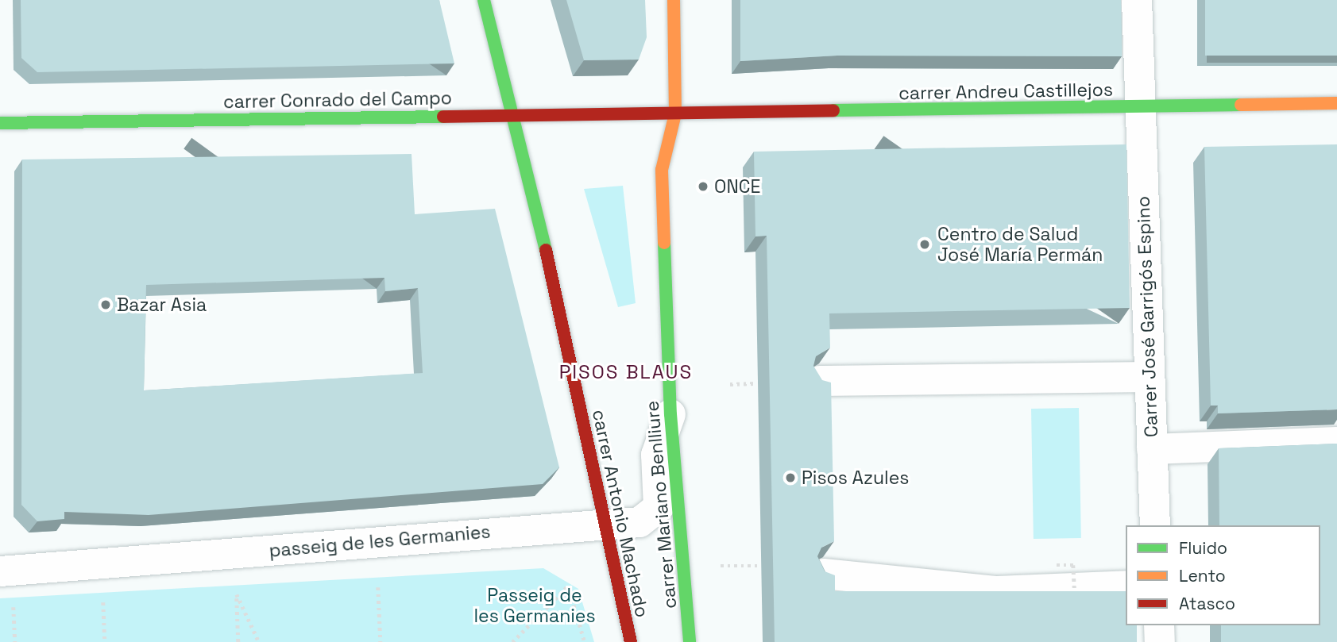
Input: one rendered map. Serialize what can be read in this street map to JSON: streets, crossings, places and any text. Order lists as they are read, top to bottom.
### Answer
{
  "streets": {
    "street": [
      "carrer Andreu Castillejos",
      "carrer Conrado del Campo",
      "Carrer José Garrigós Espino",
      "carrer Mariano Benlliure",
      "carrer Antonio Machado",
      "passeig de les Germanies"
    ]
  },
  "crossings": [
    ["carrer Andreu Castillejos", "carrer Conrado del Campo"],
    ["carrer Andreu Castillejos", "Carrer José Garrigós Espino"],
    ["carrer Andreu Castillejos", "carrer Mariano Benlliure"],
    ["carrer Conrado del Campo", "carrer Mariano Benlliure"],
    ["carrer Conrado del Campo", "carrer Antonio Machado"],
    ["carrer Mariano Benlliure", "passeig de les Germanies"],
    ["carrer Antonio Machado", "passeig de les Germanies"]
  ],
  "districts": ["PISOS BLAUS"],
  "parks": ["Passeig de les Germanies"],
  "places": [
    "ONCE",
    "Centro de Salud José María Permán",
    "Bazar Asia",
    "Pisos Azules"
  ],
  "legend": ["Fluido", "Lento", "Atasco"]
}
